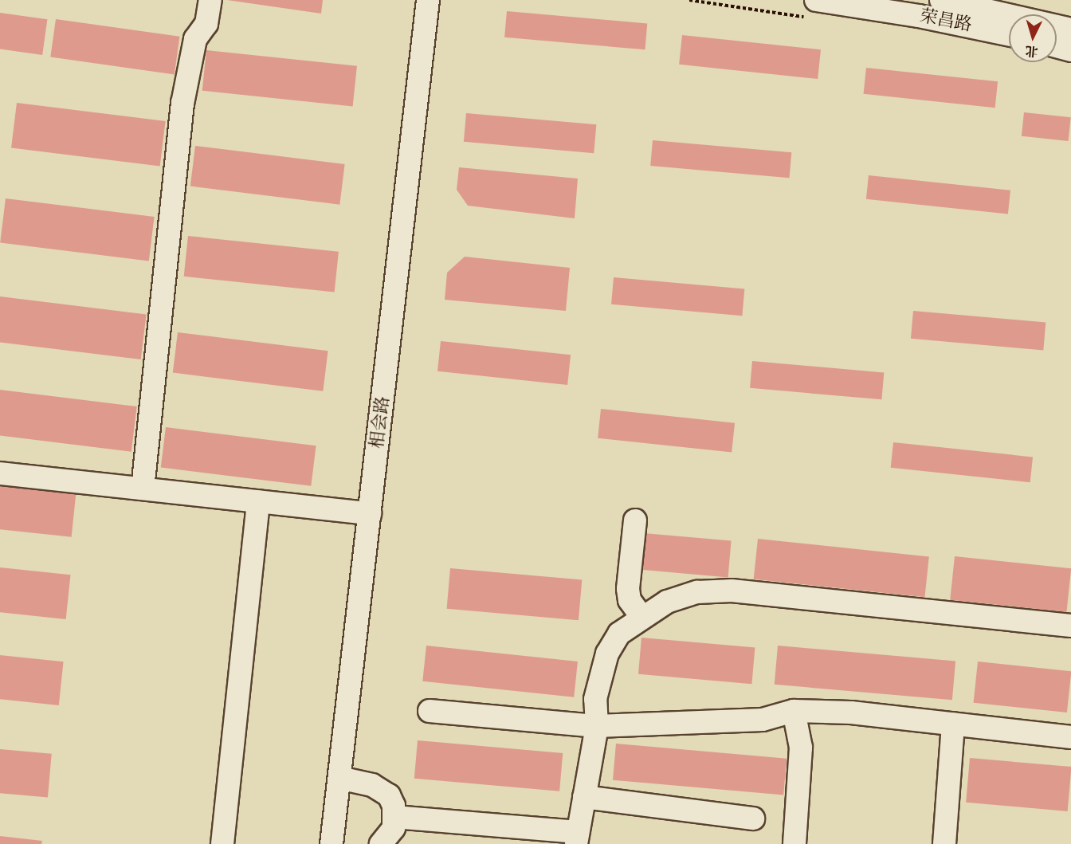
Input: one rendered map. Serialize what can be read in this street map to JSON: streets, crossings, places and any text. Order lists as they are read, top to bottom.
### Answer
{
  "streets": {
    "street": ["荣昌路", "相会路"]
  },
  "north": "bottom"
}
